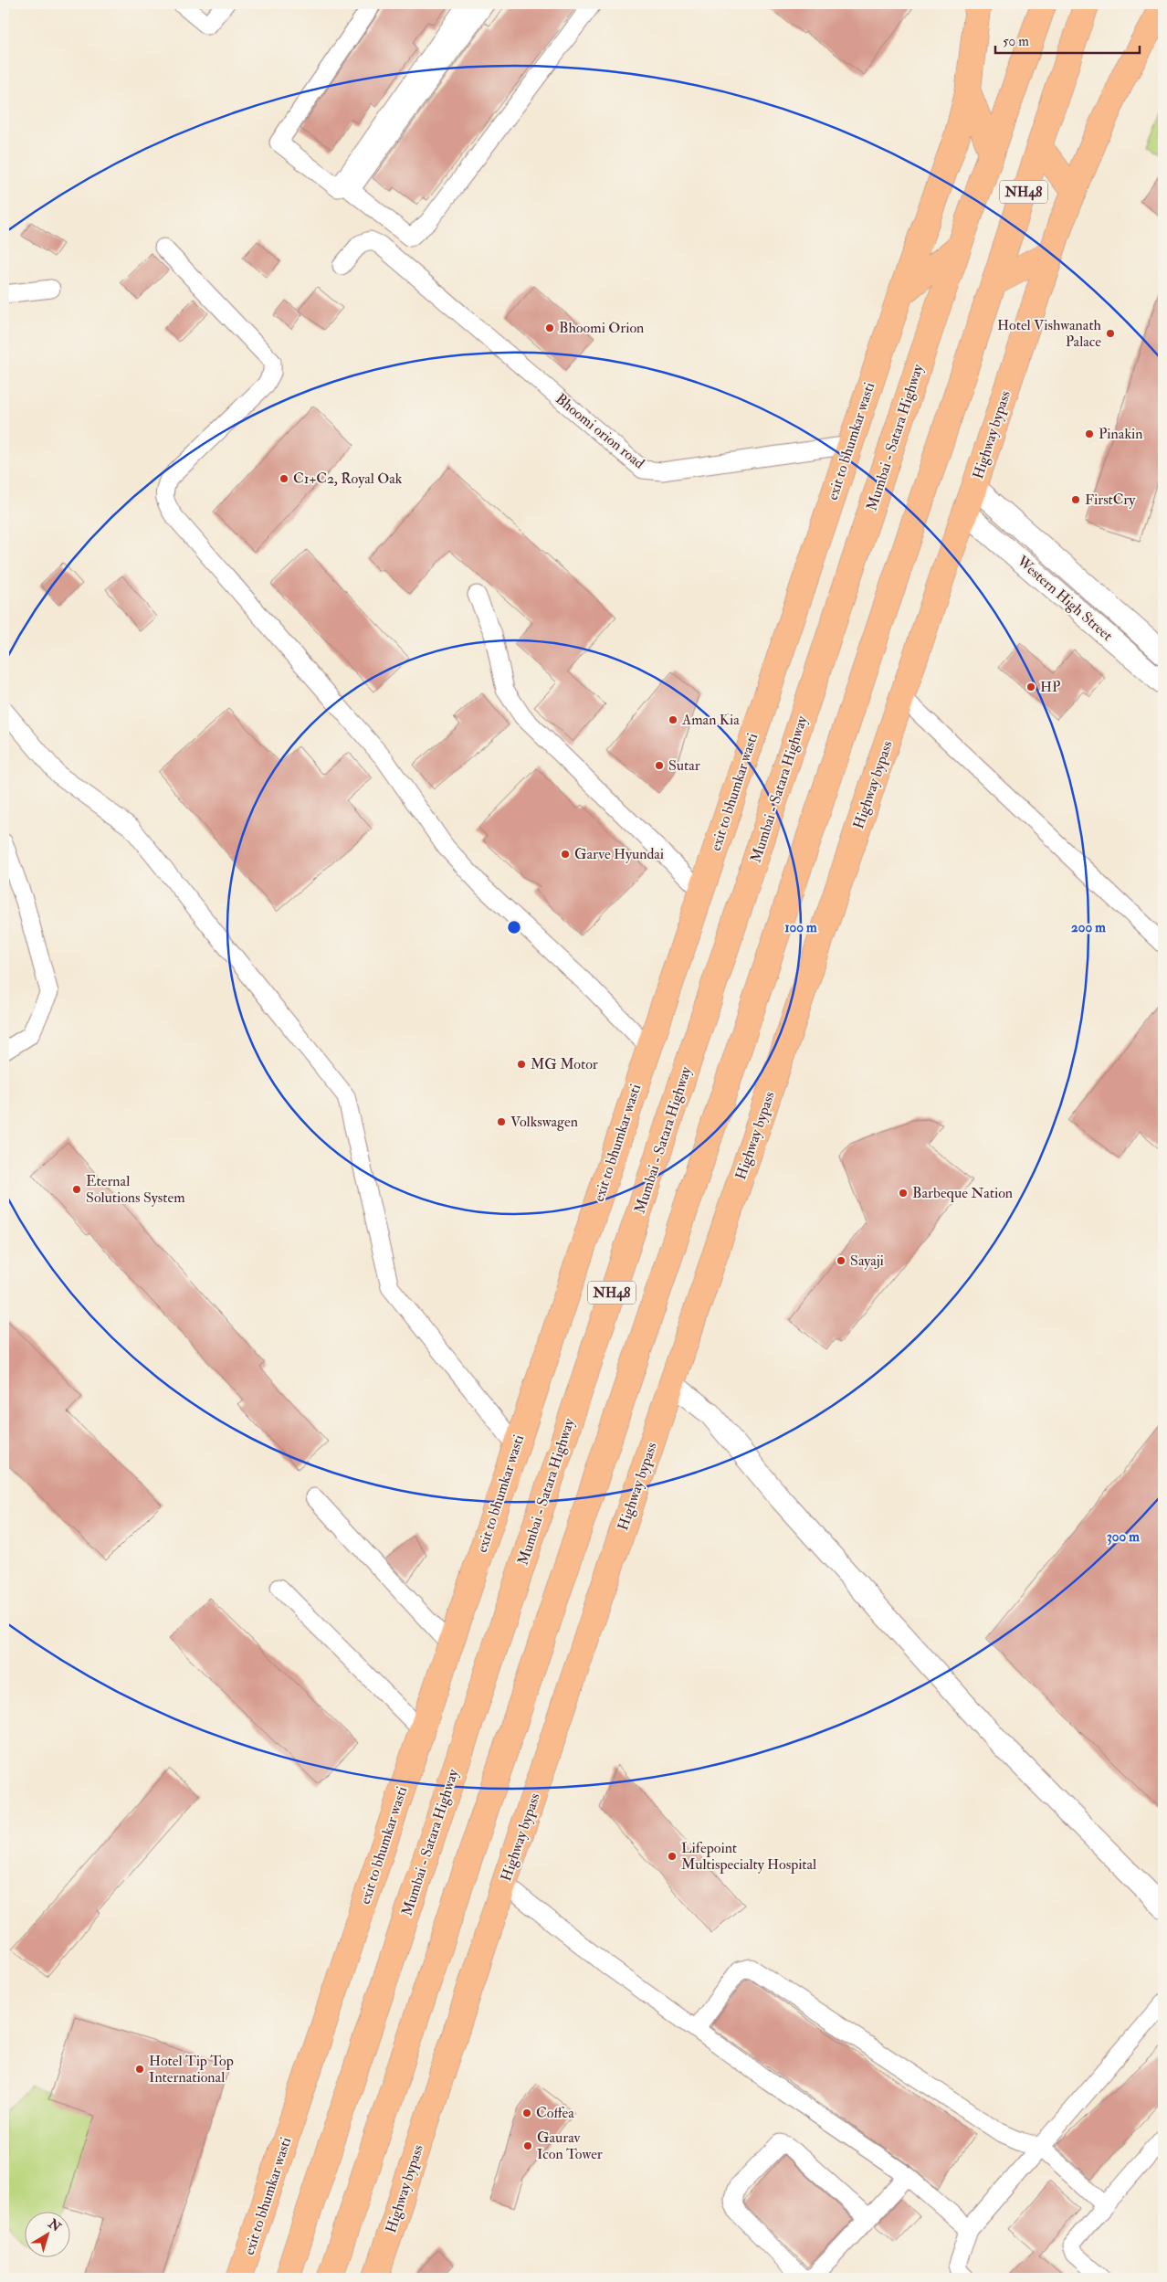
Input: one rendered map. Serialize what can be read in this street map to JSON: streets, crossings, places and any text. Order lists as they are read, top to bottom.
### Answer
{
  "streets": {
    "main road": [
      "NH48",
      "Highway bypass",
      "Mumbai - Satara Highway",
      "exit to bhumkar wasti"
    ],
    "street": ["Bhoomi orion road", "Western High Street"]
  },
  "crossings": [
    ["Bhoomi orion road", "exit to bhumkar wasti"],
    ["Highway bypass", "Western High Street"]
  ],
  "places": [
    "Bhoomi Orion",
    "Hotel Vishwanath Palace",
    "Pinakin",
    "C1+C2, Royal Oak",
    "FirstCry",
    "HP",
    "Aman Kia",
    "Sutar",
    "Garve Hyundai",
    "MG Motor",
    "Volkswagen",
    "Eternal Solutions System",
    "Barbeque Nation",
    "Sayaji",
    "Lifepoint Multispecialty Hospital",
    "Hotel Tip Top International",
    "Coffea",
    "Gaurav Icon Tower"
  ],
  "scale_bar": "50 m",
  "north": "top right",
  "rings": ["100 m", "200 m", "300 m"]
}
